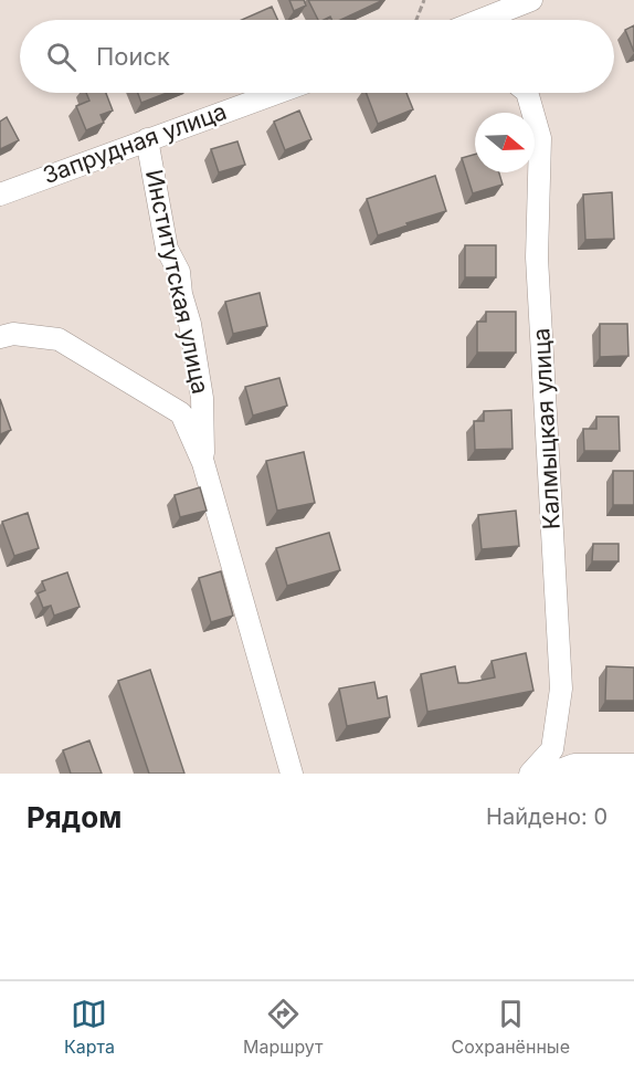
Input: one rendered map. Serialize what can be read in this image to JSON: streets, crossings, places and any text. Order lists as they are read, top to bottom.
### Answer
{
  "streets": {
    "street": ["Запрудная улица", "Институтская улица", "Калмыцкая улица"]
  },
  "crossings": [
    ["Запрудная улица", "Институтская улица"]
  ],
  "north": "right",
  "page": {
    "search": "Поиск",
    "heading": ["Рядом", "Найдено: 0"],
    "nav": ["Карта", "Маршрут", "Сохранённые"]
  }
}
